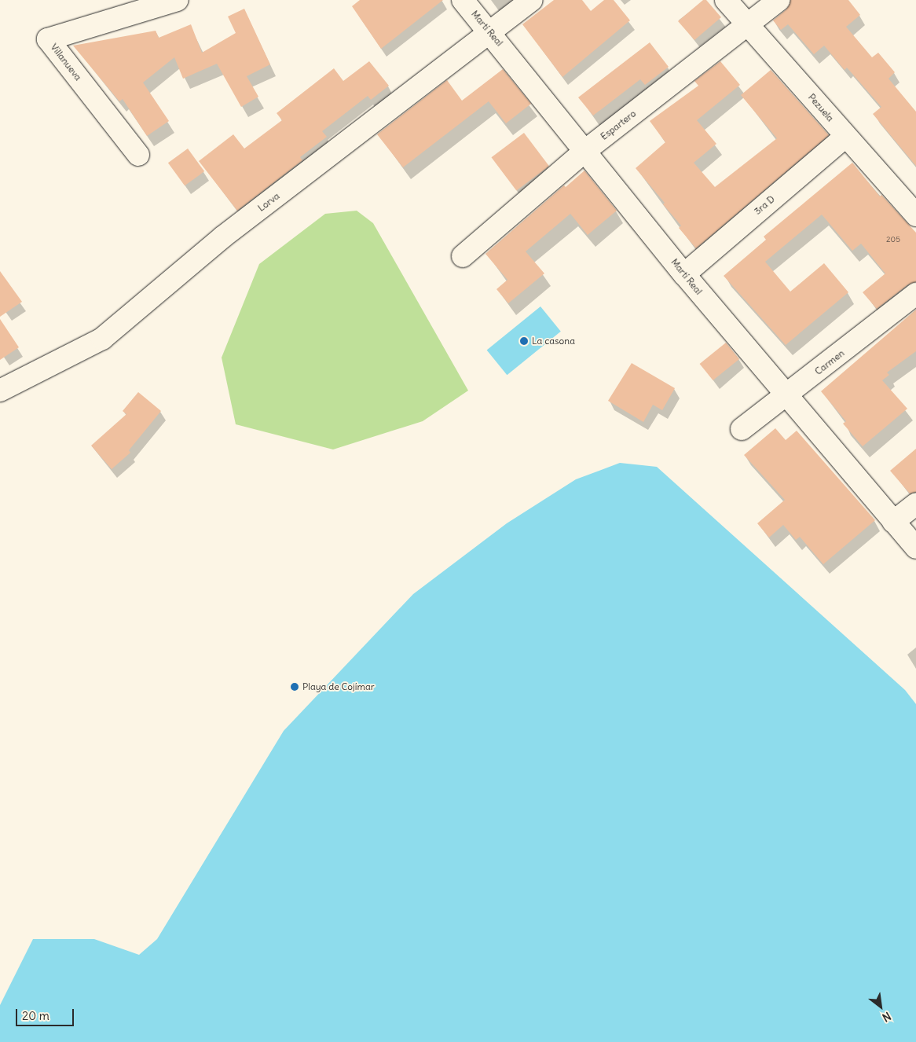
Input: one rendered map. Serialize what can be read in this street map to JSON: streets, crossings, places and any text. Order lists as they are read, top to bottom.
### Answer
{
  "streets": {
    "street": [
      "Martí Real",
      "Villanueva",
      "Pezuela",
      "Espartero",
      "Lorva",
      "3ra D",
      "Carmen"
    ]
  },
  "crossings": [
    ["Martí Real", "Espartero"],
    ["Martí Real", "Lorva"],
    ["Martí Real", "3ra D"],
    ["Martí Real", "Carmen"],
    ["Pezuela", "Espartero"],
    ["Pezuela", "3ra D"]
  ],
  "places": ["La casona", "Playa de Cojímar"],
  "house_numbers": ["205"],
  "scale_bar": "20 m",
  "north": "bottom right"
}
